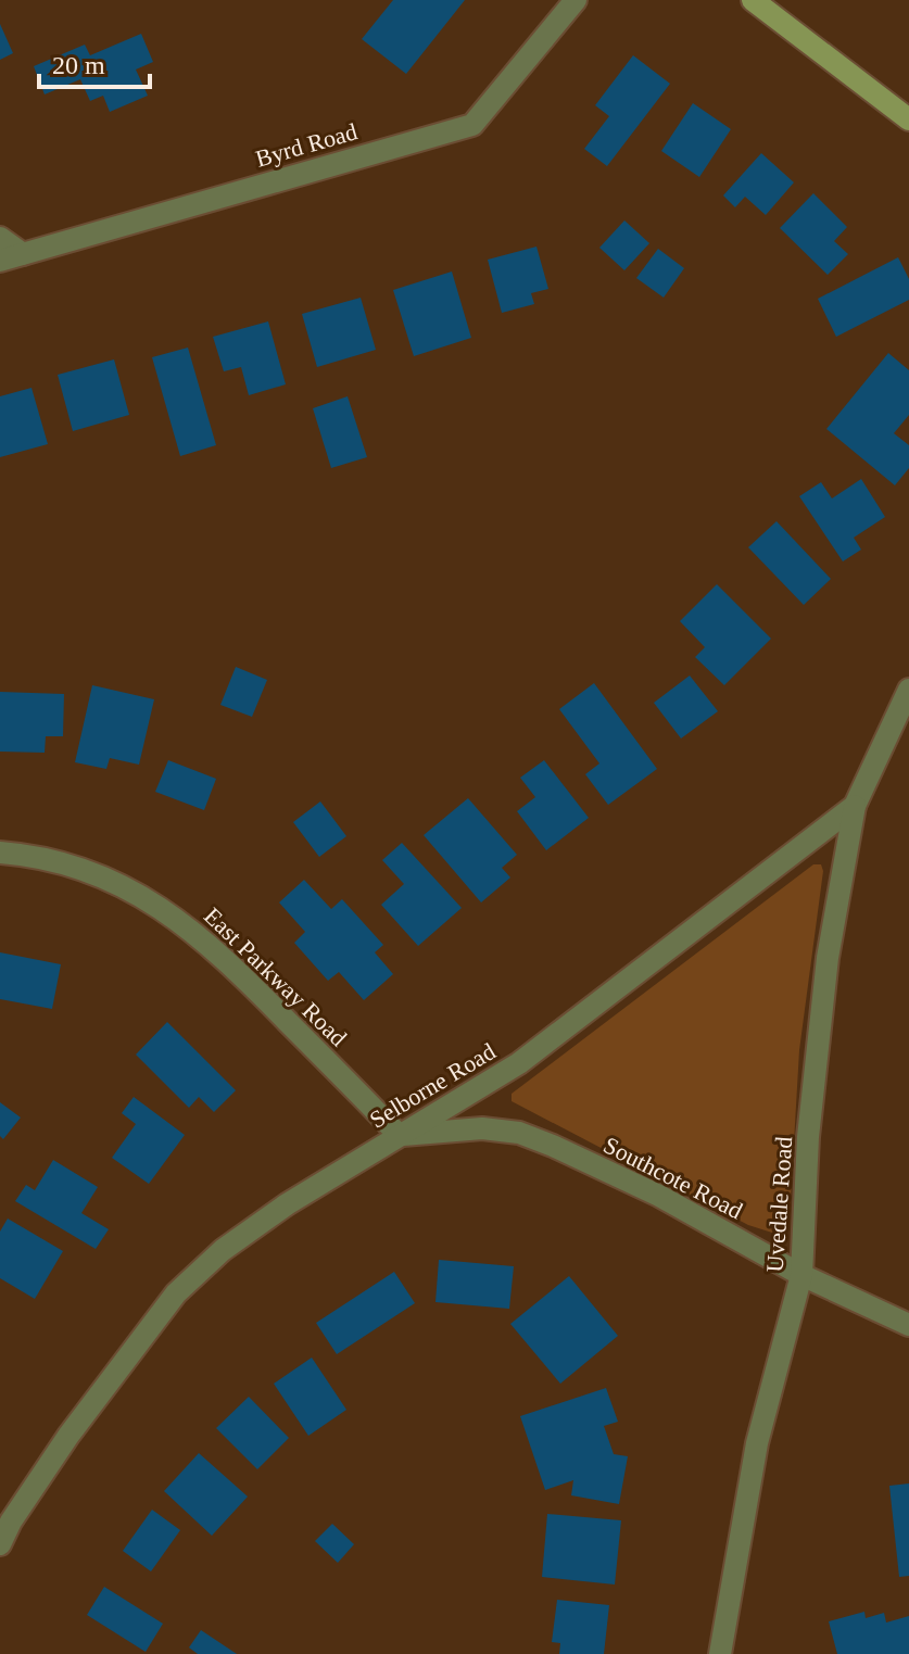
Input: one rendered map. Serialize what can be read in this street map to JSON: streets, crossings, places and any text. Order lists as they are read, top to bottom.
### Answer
{
  "streets": {
    "street": [
      "Byrd Road",
      "East Parkway Road",
      "Selborne Road",
      "Southcote Road",
      "Uvedale Road"
    ]
  },
  "crossings": [
    ["East Parkway Road", "Selborne Road"],
    ["East Parkway Road", "Southcote Road"],
    ["Selborne Road", "Southcote Road"],
    ["Selborne Road", "Uvedale Road"],
    ["Southcote Road", "Uvedale Road"]
  ],
  "scale_bar": "20 m"
}
